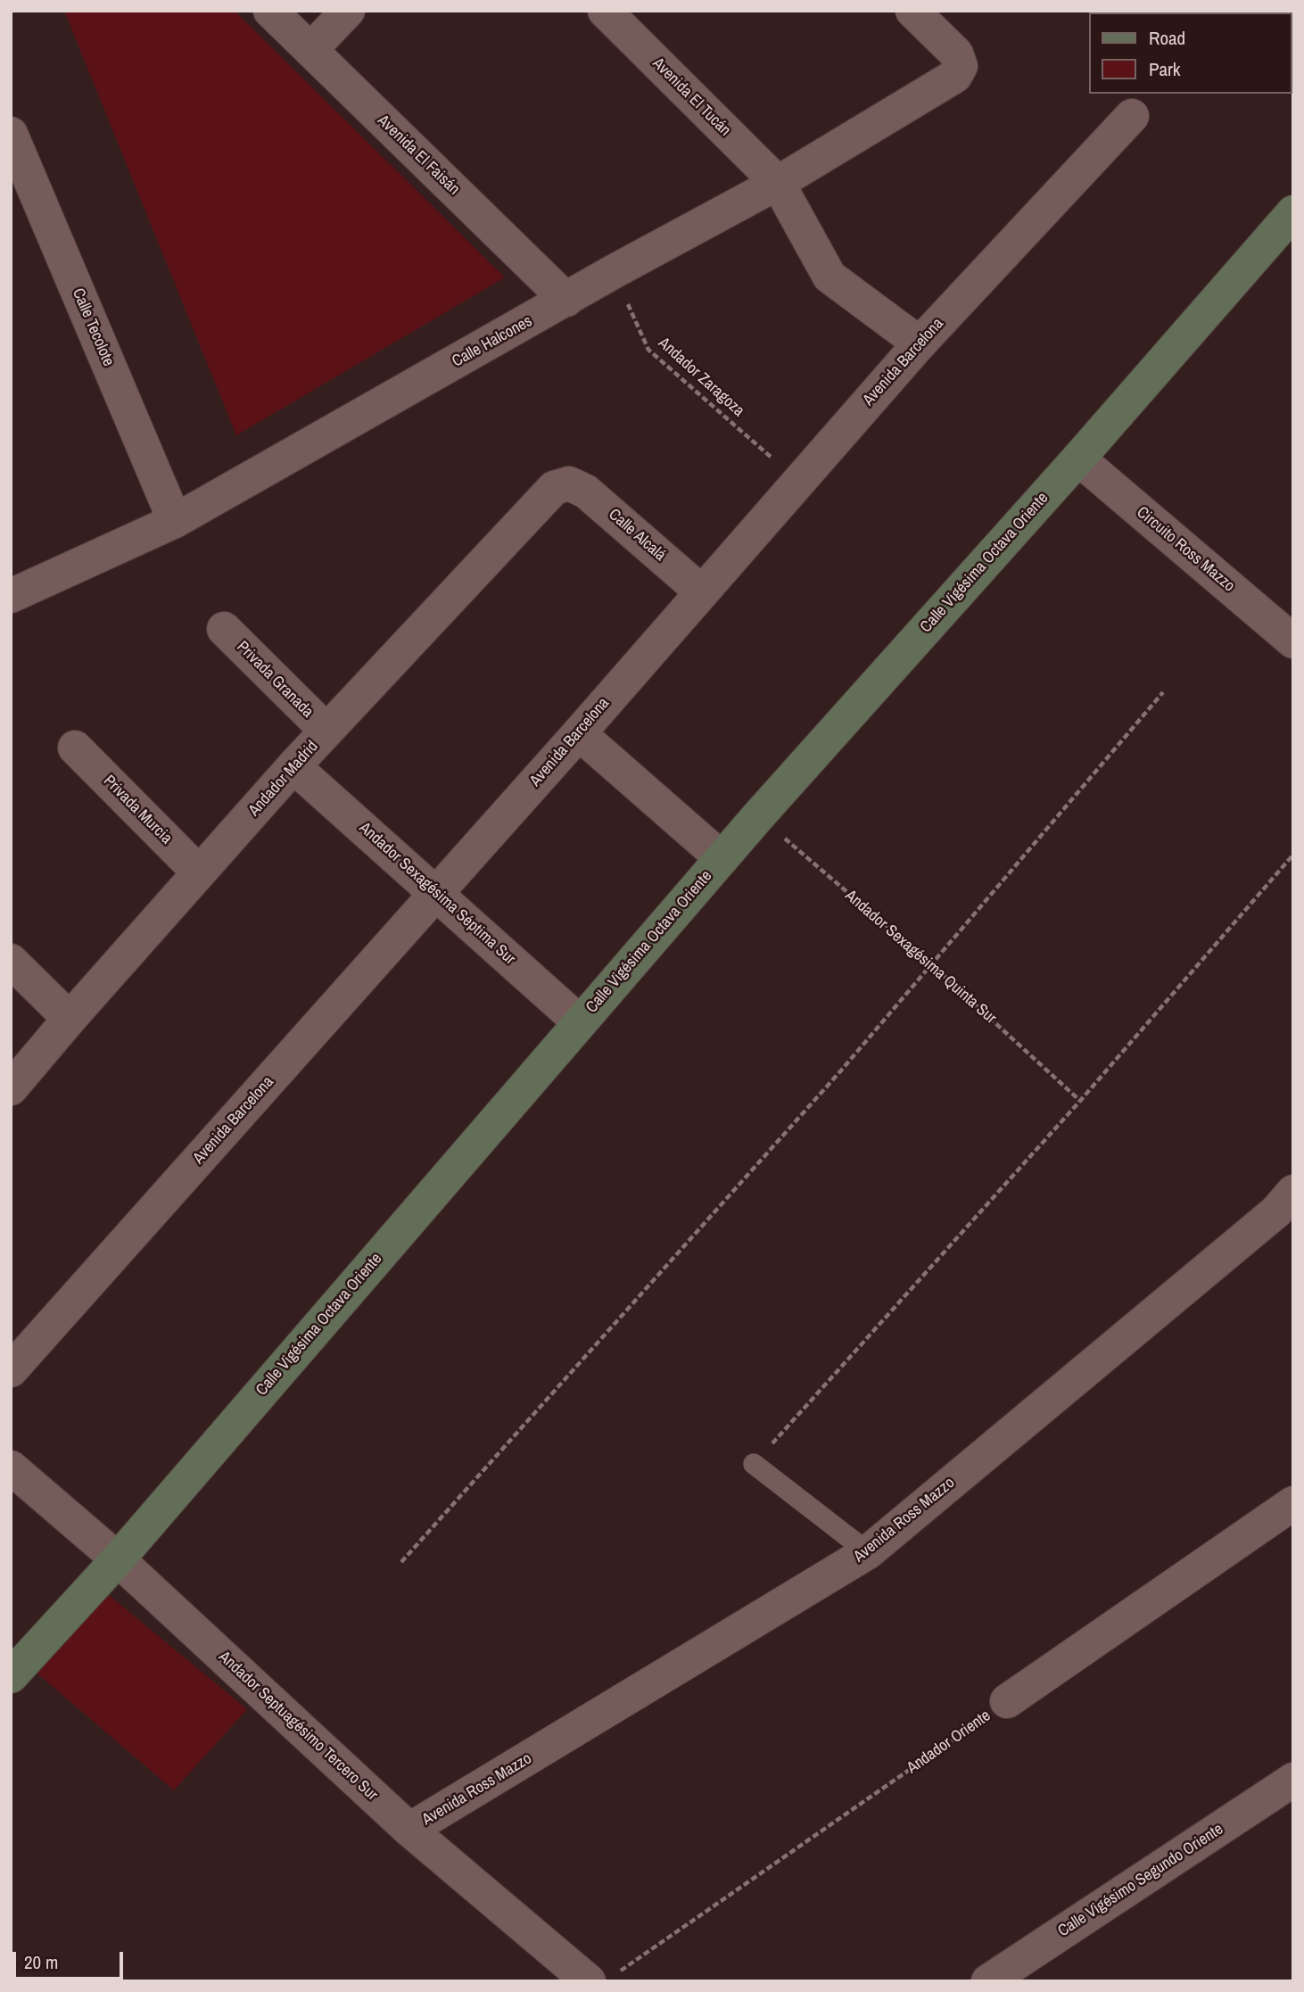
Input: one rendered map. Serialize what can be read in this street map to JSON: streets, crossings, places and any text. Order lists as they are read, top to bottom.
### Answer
{
  "streets": {
    "main road": ["Calle Vigésima Octava Oriente"],
    "street": [
      "Avenida El Tucán",
      "Avenida El Faisán",
      "Calle Tecolote",
      "Calle Halcones",
      "Avenida Barcelona",
      "Calle Alcalá",
      "Circuito Ross Mazzo",
      "Privada Granada",
      "Andador Madrid",
      "Privada Murcia",
      "Andador Sexagésima Séptima Sur",
      "Avenida Ross Mazzo",
      "Andador Septuagésimo Tercero Sur",
      "Andador Oriente",
      "Calle Vigésimo Segundo Oriente"
    ],
    "path": ["Andador Zaragoza", "Andador Sexagésima Quinta Sur"]
  },
  "crossings": [
    ["Avenida El Tucán", "Calle Halcones"],
    ["Avenida El Tucán", "Avenida Barcelona"],
    ["Avenida El Faisán", "Calle Halcones"],
    ["Calle Tecolote", "Calle Halcones"],
    ["Calle Halcones", "Andador Zaragoza"],
    ["Avenida Barcelona", "Andador Zaragoza"],
    ["Avenida Barcelona", "Calle Alcalá"],
    ["Avenida Barcelona", "Andador Sexagésima Séptima Sur"],
    ["Calle Alcalá", "Andador Madrid"],
    ["Circuito Ross Mazzo", "Calle Vigésima Octava Oriente"],
    ["Calle Vigésima Octava Oriente", "Andador Sexagésima Séptima Sur"],
    ["Calle Vigésima Octava Oriente", "Andador Sexagésima Quinta Sur"],
    ["Calle Vigésima Octava Oriente", "Andador Septuagésimo Tercero Sur"],
    ["Privada Granada", "Andador Madrid"],
    ["Andador Madrid", "Privada Murcia"],
    ["Andador Madrid", "Andador Sexagésima Séptima Sur"],
    ["Avenida Ross Mazzo", "Andador Septuagésimo Tercero Sur"],
    ["Andador Septuagésimo Tercero Sur", "Andador Oriente"]
  ],
  "legend": ["Road", "Park"],
  "scale_bar": "20 m"
}
